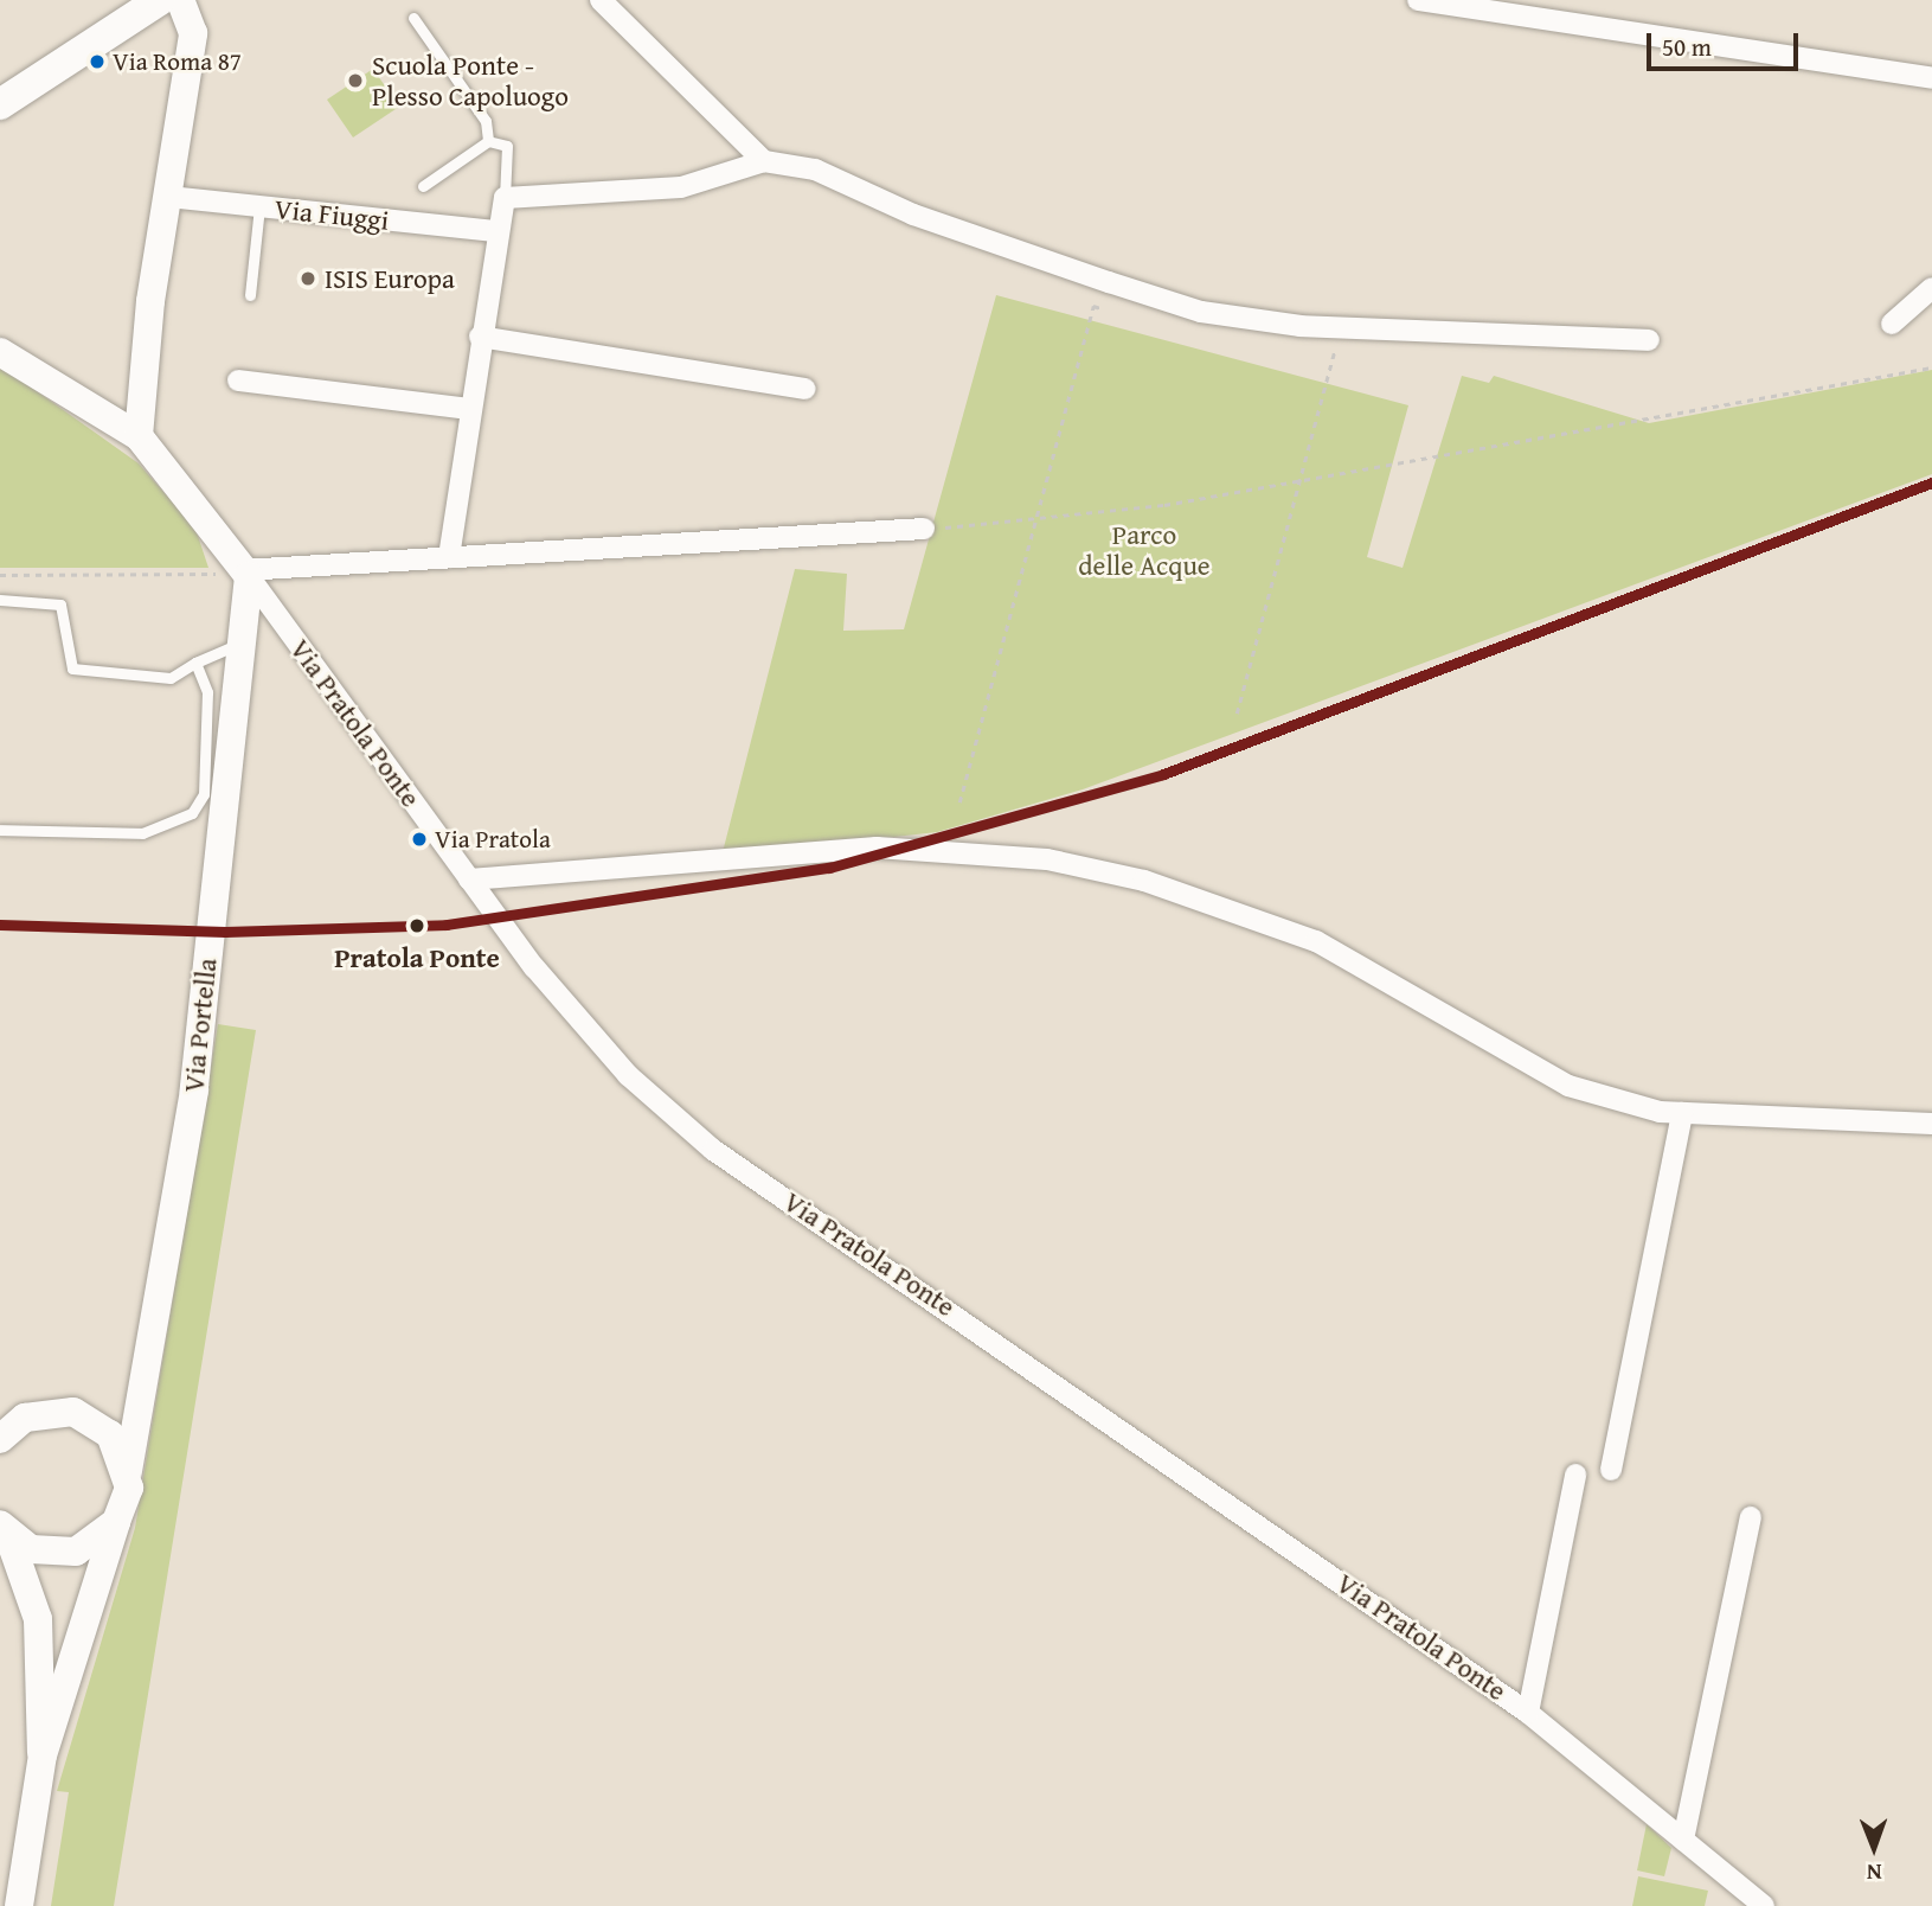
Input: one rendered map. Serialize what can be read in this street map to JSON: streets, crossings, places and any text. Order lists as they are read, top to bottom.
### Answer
{
  "streets": {
    "main road": ["Via Pratola Ponte", "Via Portella"],
    "street": ["Via Fiuggi"]
  },
  "crossings": [
    ["Via Pratola Ponte", "Via Portella"]
  ],
  "parks": ["Parco delle Acque"],
  "places": [
    "Via Roma 87",
    "Scuola Ponte - Plesso Capoluogo",
    "ISIS Europa",
    "Via Pratola",
    "Pratola Ponte"
  ],
  "scale_bar": "50 m",
  "north": "bottom"
}
